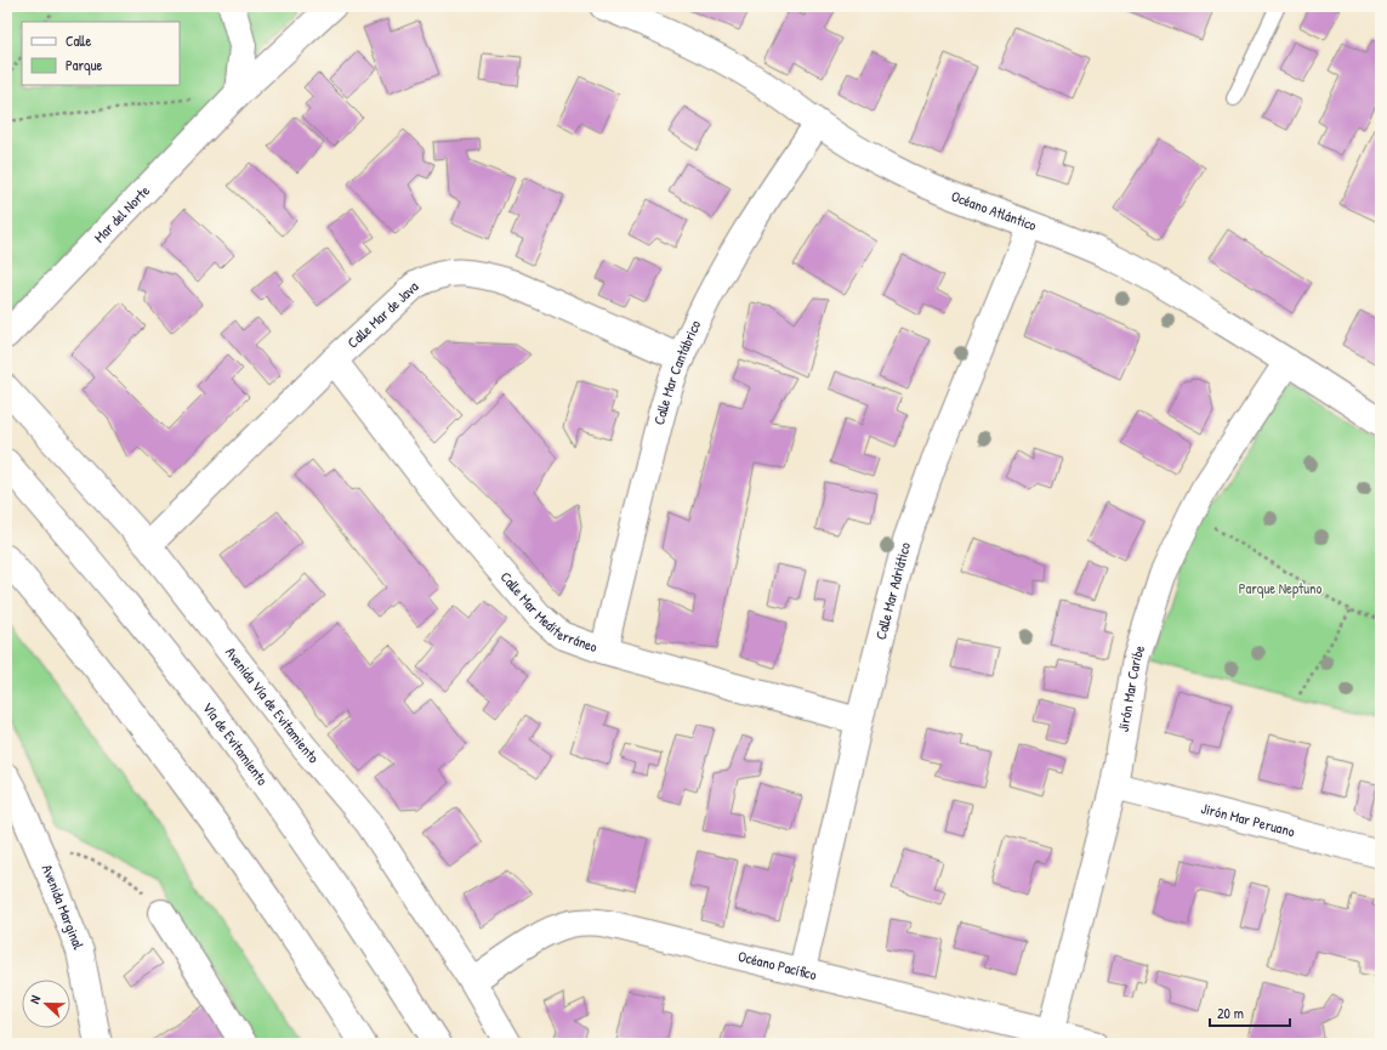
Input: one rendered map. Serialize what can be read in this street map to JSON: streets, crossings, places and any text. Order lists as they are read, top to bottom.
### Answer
{
  "streets": {
    "main road": [
      "Océano Atlántico",
      "Mar del Norte",
      "Calle Mar de Java",
      "Calle Mar Cantábrico",
      "Calle Mar Adriático",
      "Calle Mar Mediterráneo",
      "Jirón Mar Caribe",
      "Avenida Vía de Evitamiento",
      "Vía de Evitamiento",
      "Jirón Mar Peruano",
      "Avenida Marginal",
      "Océano Pacífico"
    ]
  },
  "crossings": [
    ["Océano Atlántico", "Calle Mar Cantábrico"],
    ["Océano Atlántico", "Calle Mar Adriático"],
    ["Océano Atlántico", "Jirón Mar Caribe"],
    ["Calle Mar de Java", "Calle Mar Cantábrico"],
    ["Calle Mar de Java", "Calle Mar Mediterráneo"],
    ["Calle Mar de Java", "Avenida Vía de Evitamiento"],
    ["Calle Mar Cantábrico", "Calle Mar Mediterráneo"],
    ["Calle Mar Adriático", "Calle Mar Mediterráneo"],
    ["Calle Mar Adriático", "Océano Pacífico"],
    ["Jirón Mar Caribe", "Jirón Mar Peruano"],
    ["Jirón Mar Caribe", "Océano Pacífico"],
    ["Avenida Vía de Evitamiento", "Océano Pacífico"]
  ],
  "parks": ["Parque Neptuno"],
  "legend": ["Calle", "Parque"],
  "scale_bar": "20 m",
  "north": "left"
}
